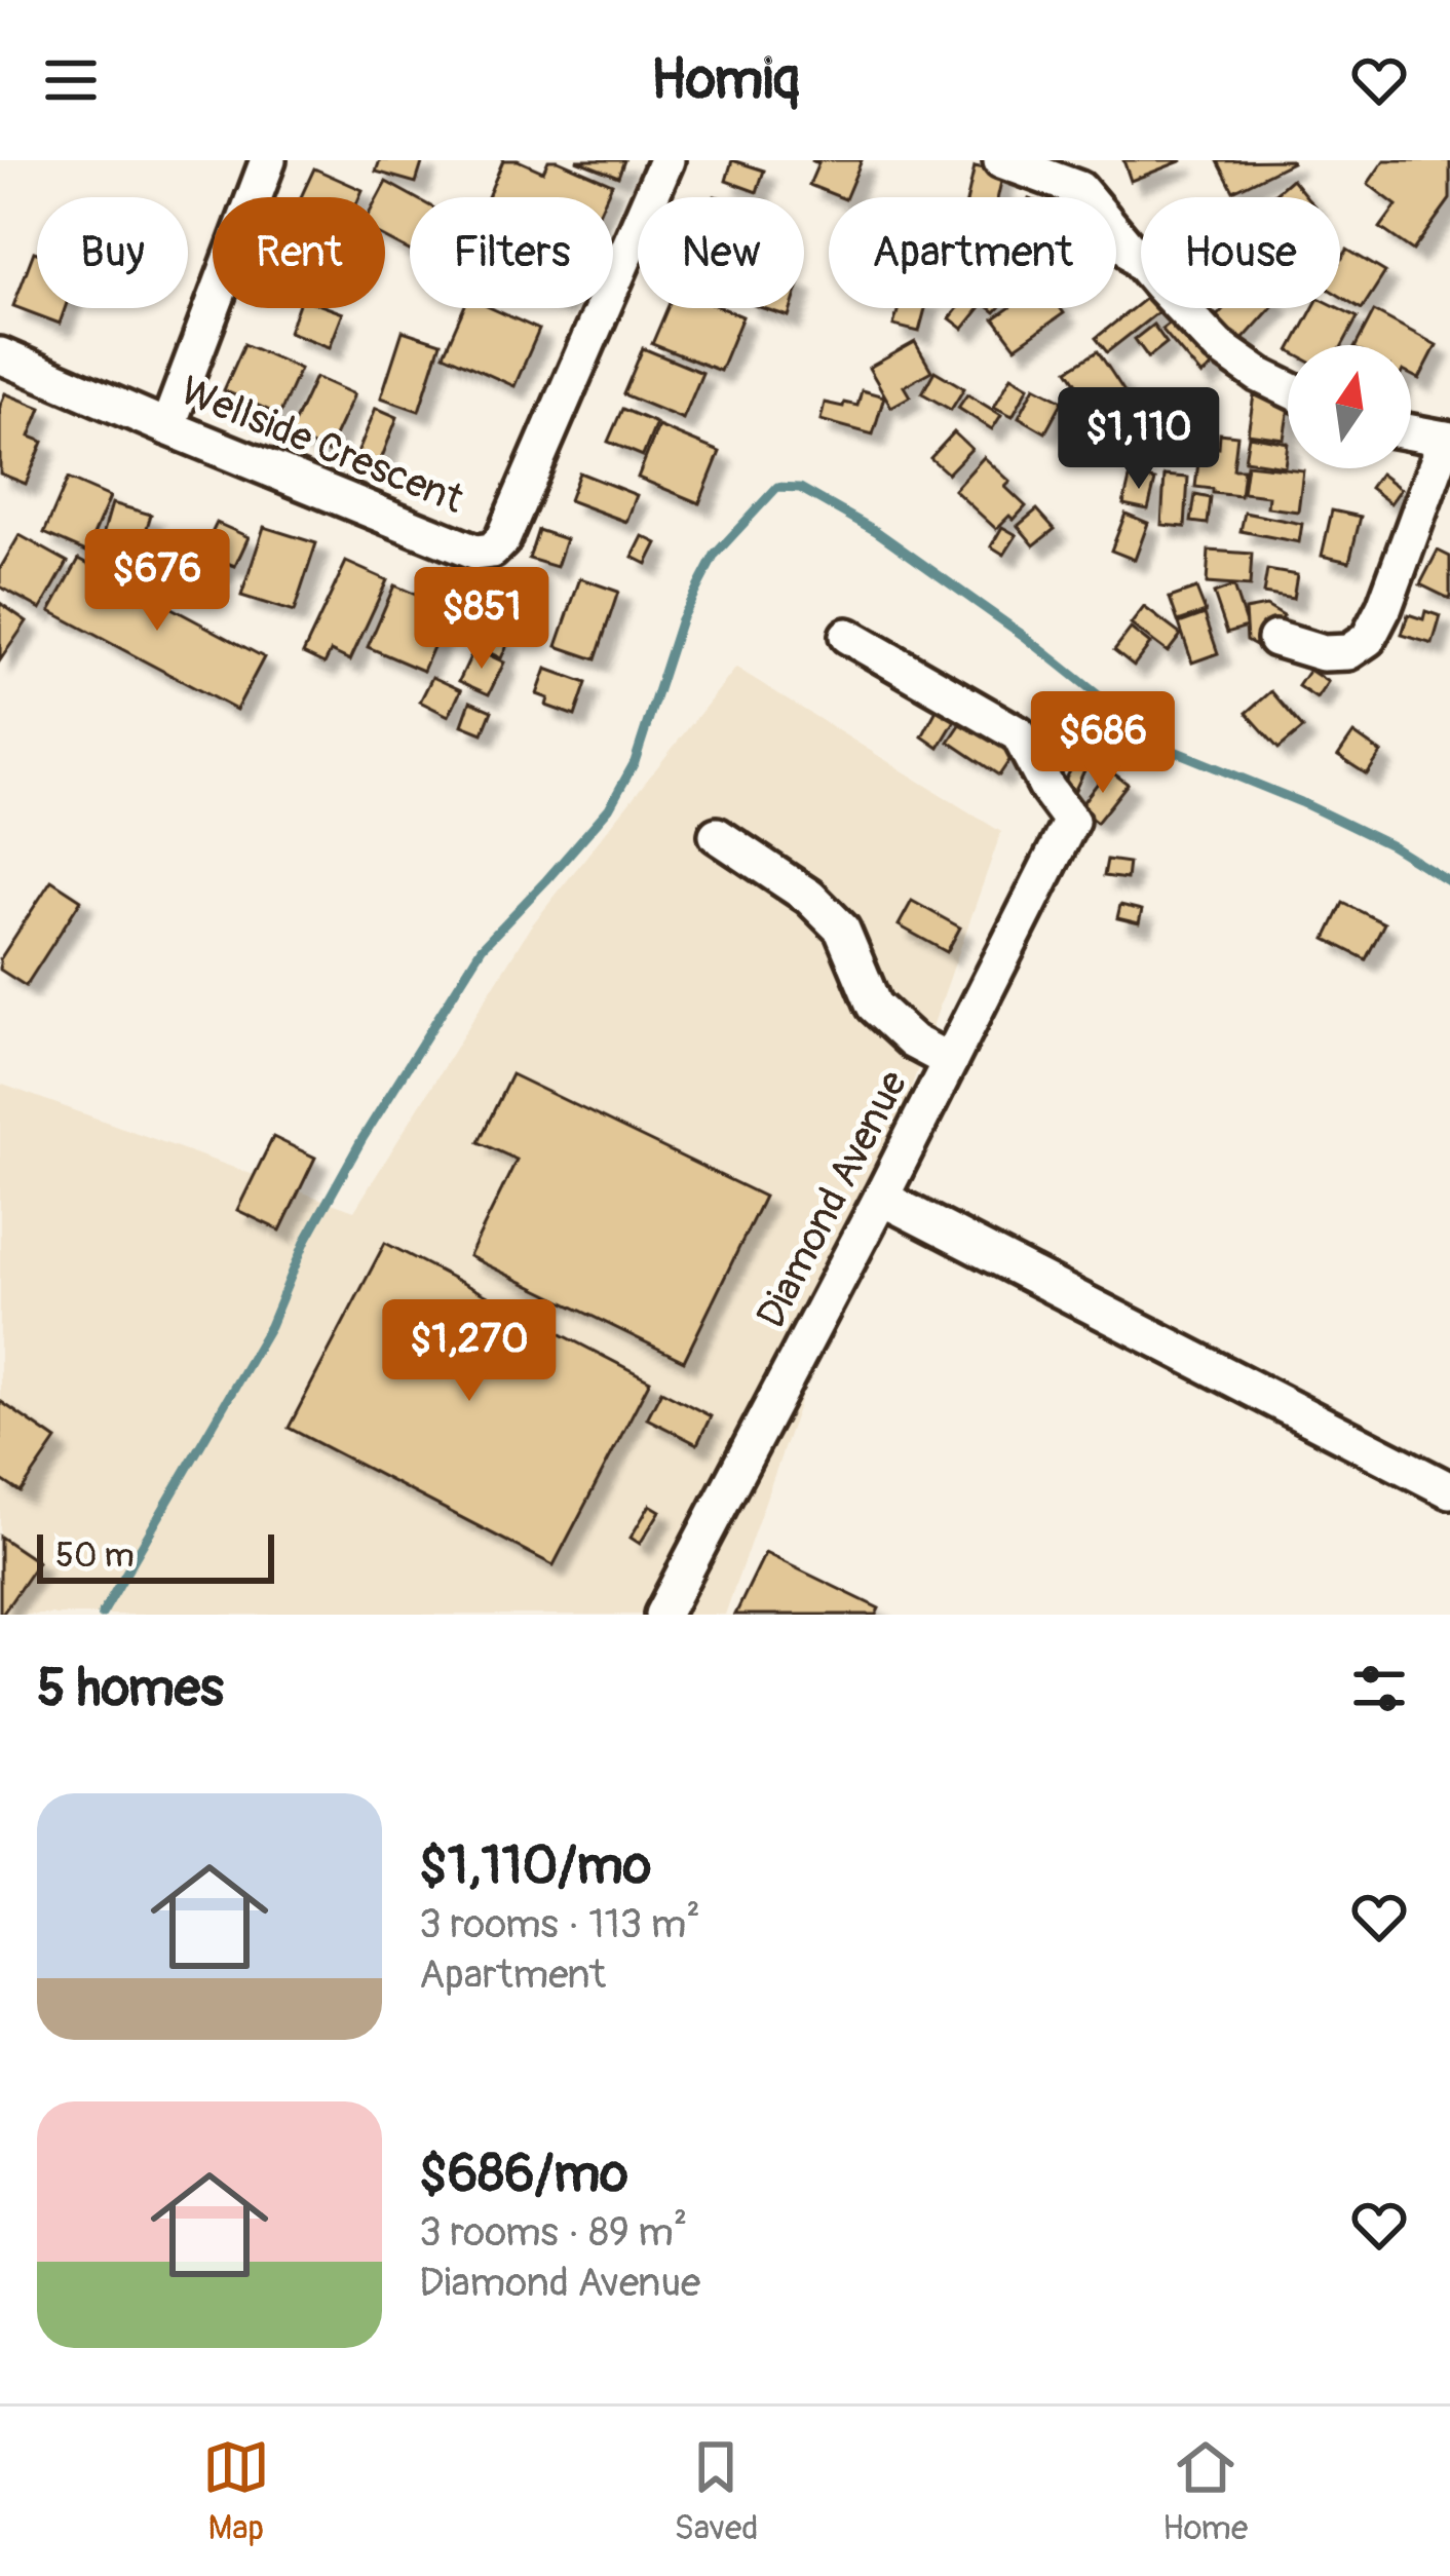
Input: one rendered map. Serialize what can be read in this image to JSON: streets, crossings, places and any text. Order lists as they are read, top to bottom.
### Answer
{
  "streets": {
    "street": ["Wellside Crescent", "Diamond Avenue"]
  },
  "scale_bar": "50 m",
  "north": "top",
  "page": {
    "header": "Homiq",
    "chip": [
      "Buy",
      "Rent",
      "Filters",
      "New",
      "Apartment",
      "House"
    ],
    "price": [
      "$1,110",
      "$676",
      "$851",
      "$686",
      "$1,270"
    ],
    "scale": "50 m",
    "heading": "5 homes",
    "list": [
      {
        "name": "$1,110/mo",
        "note": "3 rooms · 113 m² · Apartment"
      },
      {
        "name": "$686/mo",
        "note": "3 rooms · 89 m² · Diamond Avenue"
      }
    ],
    "tabs": ["Map", "Saved", "Home"]
  }
}
